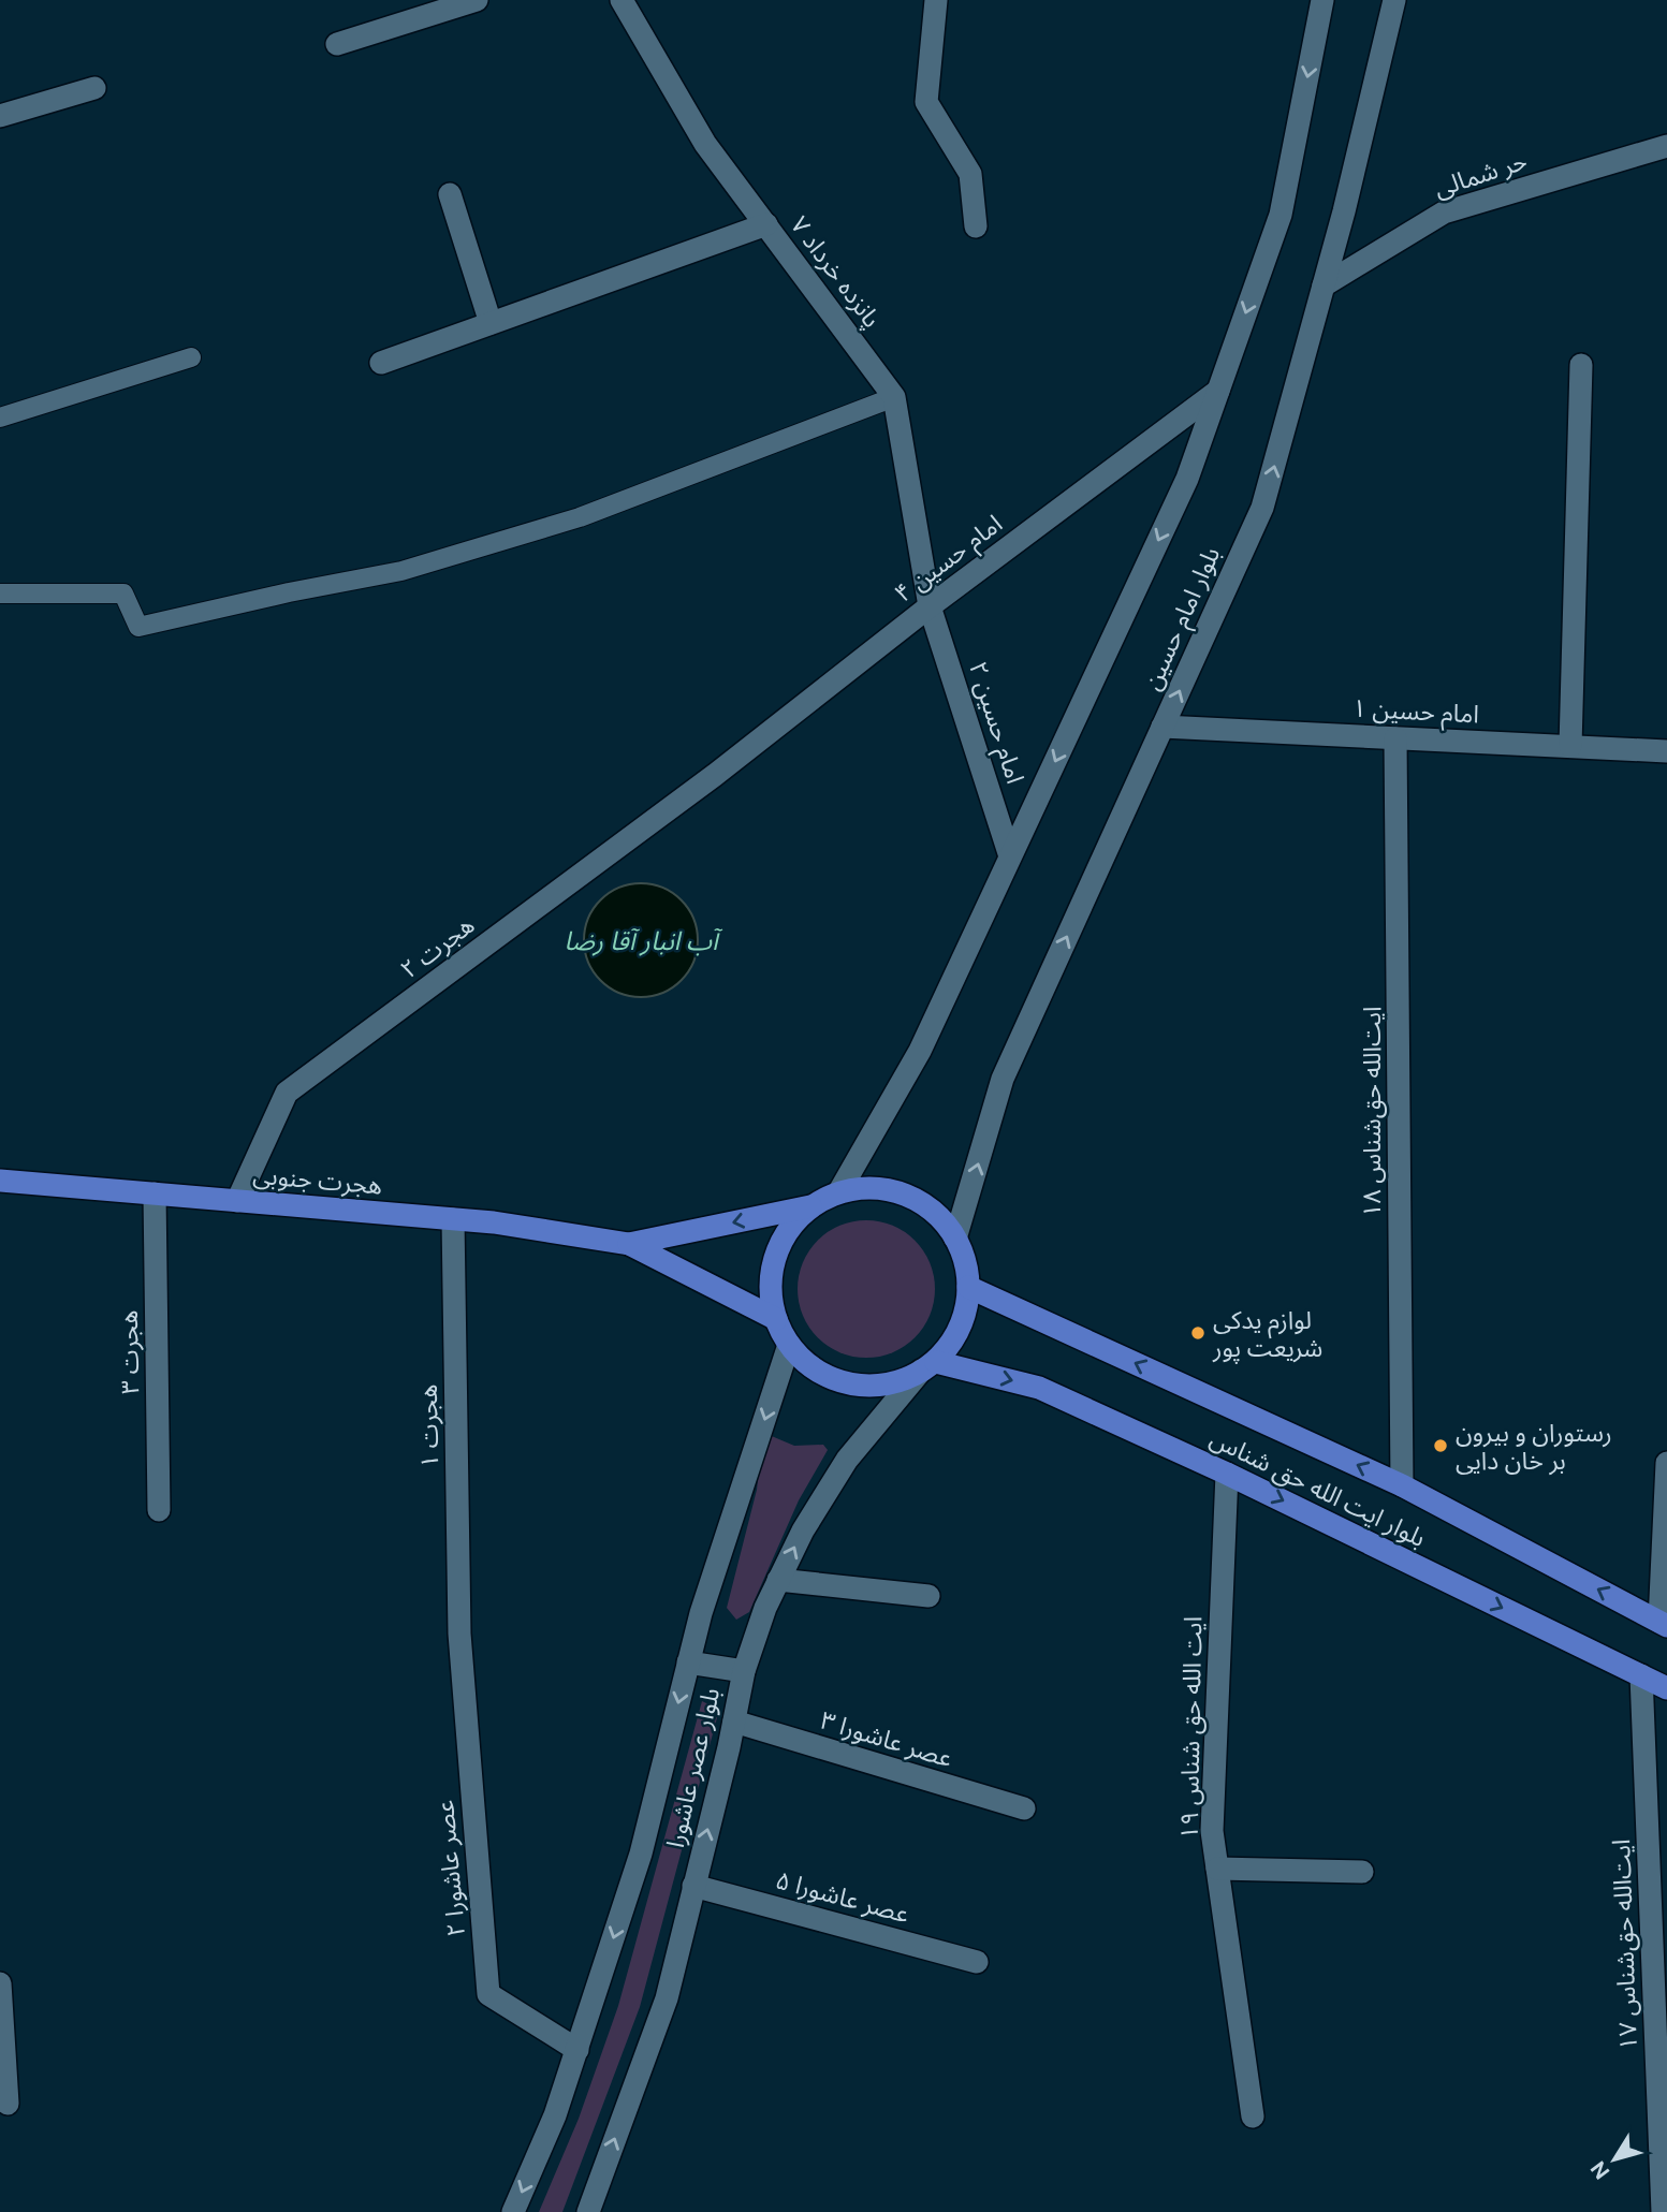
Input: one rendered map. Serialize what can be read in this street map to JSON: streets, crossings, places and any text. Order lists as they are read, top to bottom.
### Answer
{
  "streets": {
    "main road": ["هجرت جنوبی", "بلوار ایت الله حق شناس"],
    "street": [
      "حر شمالی",
      "پانزده خرداد ۷",
      "امام حسین ۴",
      "بلوار امام حسین",
      "امام حسین ۱",
      "امام حسین ۲",
      "هجرت ۲",
      "ایت‌الله حق‌شناس ۱۸",
      "هجرت ۳",
      "هجرت ۱",
      "ایت الله حق شناس ۱۹",
      "عصر عاشورا ۳",
      "بلوار عصر عاشورا",
      "عصر عاشورا ۲",
      "عصر عاشورا ۵",
      "ایت‌الله حق‌شناس ۱۷"
    ]
  },
  "crossings": [
    ["حر شمالی", "بلوار امام حسین"],
    ["پانزده خرداد ۷", "امام حسین ۴"],
    ["پانزده خرداد ۷", "امام حسین ۲"],
    ["امام حسین ۴", "امام حسین ۲"],
    ["امام حسین ۴", "هجرت ۲"],
    ["بلوار امام حسین", "امام حسین ۱"],
    ["بلوار امام حسین", "هجرت جنوبی"],
    ["بلوار امام حسین", "بلوار ایت الله حق شناس"],
    ["بلوار امام حسین", "بلوار عصر عاشورا"],
    ["امام حسین ۱", "ایت‌الله حق‌شناس ۱۸"],
    ["هجرت ۲", "هجرت جنوبی"],
    ["ایت‌الله حق‌شناس ۱۸", "بلوار ایت الله حق شناس"],
    ["هجرت جنوبی", "هجرت ۳"],
    ["هجرت جنوبی", "هجرت ۱"],
    ["هجرت جنوبی", "بلوار ایت الله حق شناس"],
    ["هجرت جنوبی", "بلوار عصر عاشورا"],
    ["هجرت ۱", "عصر عاشورا ۲"],
    ["بلوار ایت الله حق شناس", "ایت الله حق شناس ۱۹"],
    ["بلوار ایت الله حق شناس", "بلوار عصر عاشورا"],
    ["بلوار ایت الله حق شناس", "ایت‌الله حق‌شناس ۱۷"],
    ["عصر عاشورا ۳", "بلوار عصر عاشورا"],
    ["بلوار عصر عاشورا", "عصر عاشورا ۲"],
    ["بلوار عصر عاشورا", "عصر عاشورا ۵"]
  ],
  "water": ["آب انبار آقا رضا"],
  "places": ["لوازم یدکی شریعت پور", "رستوران و بیرون بر خان دایی"],
  "north": "bottom left"
}
